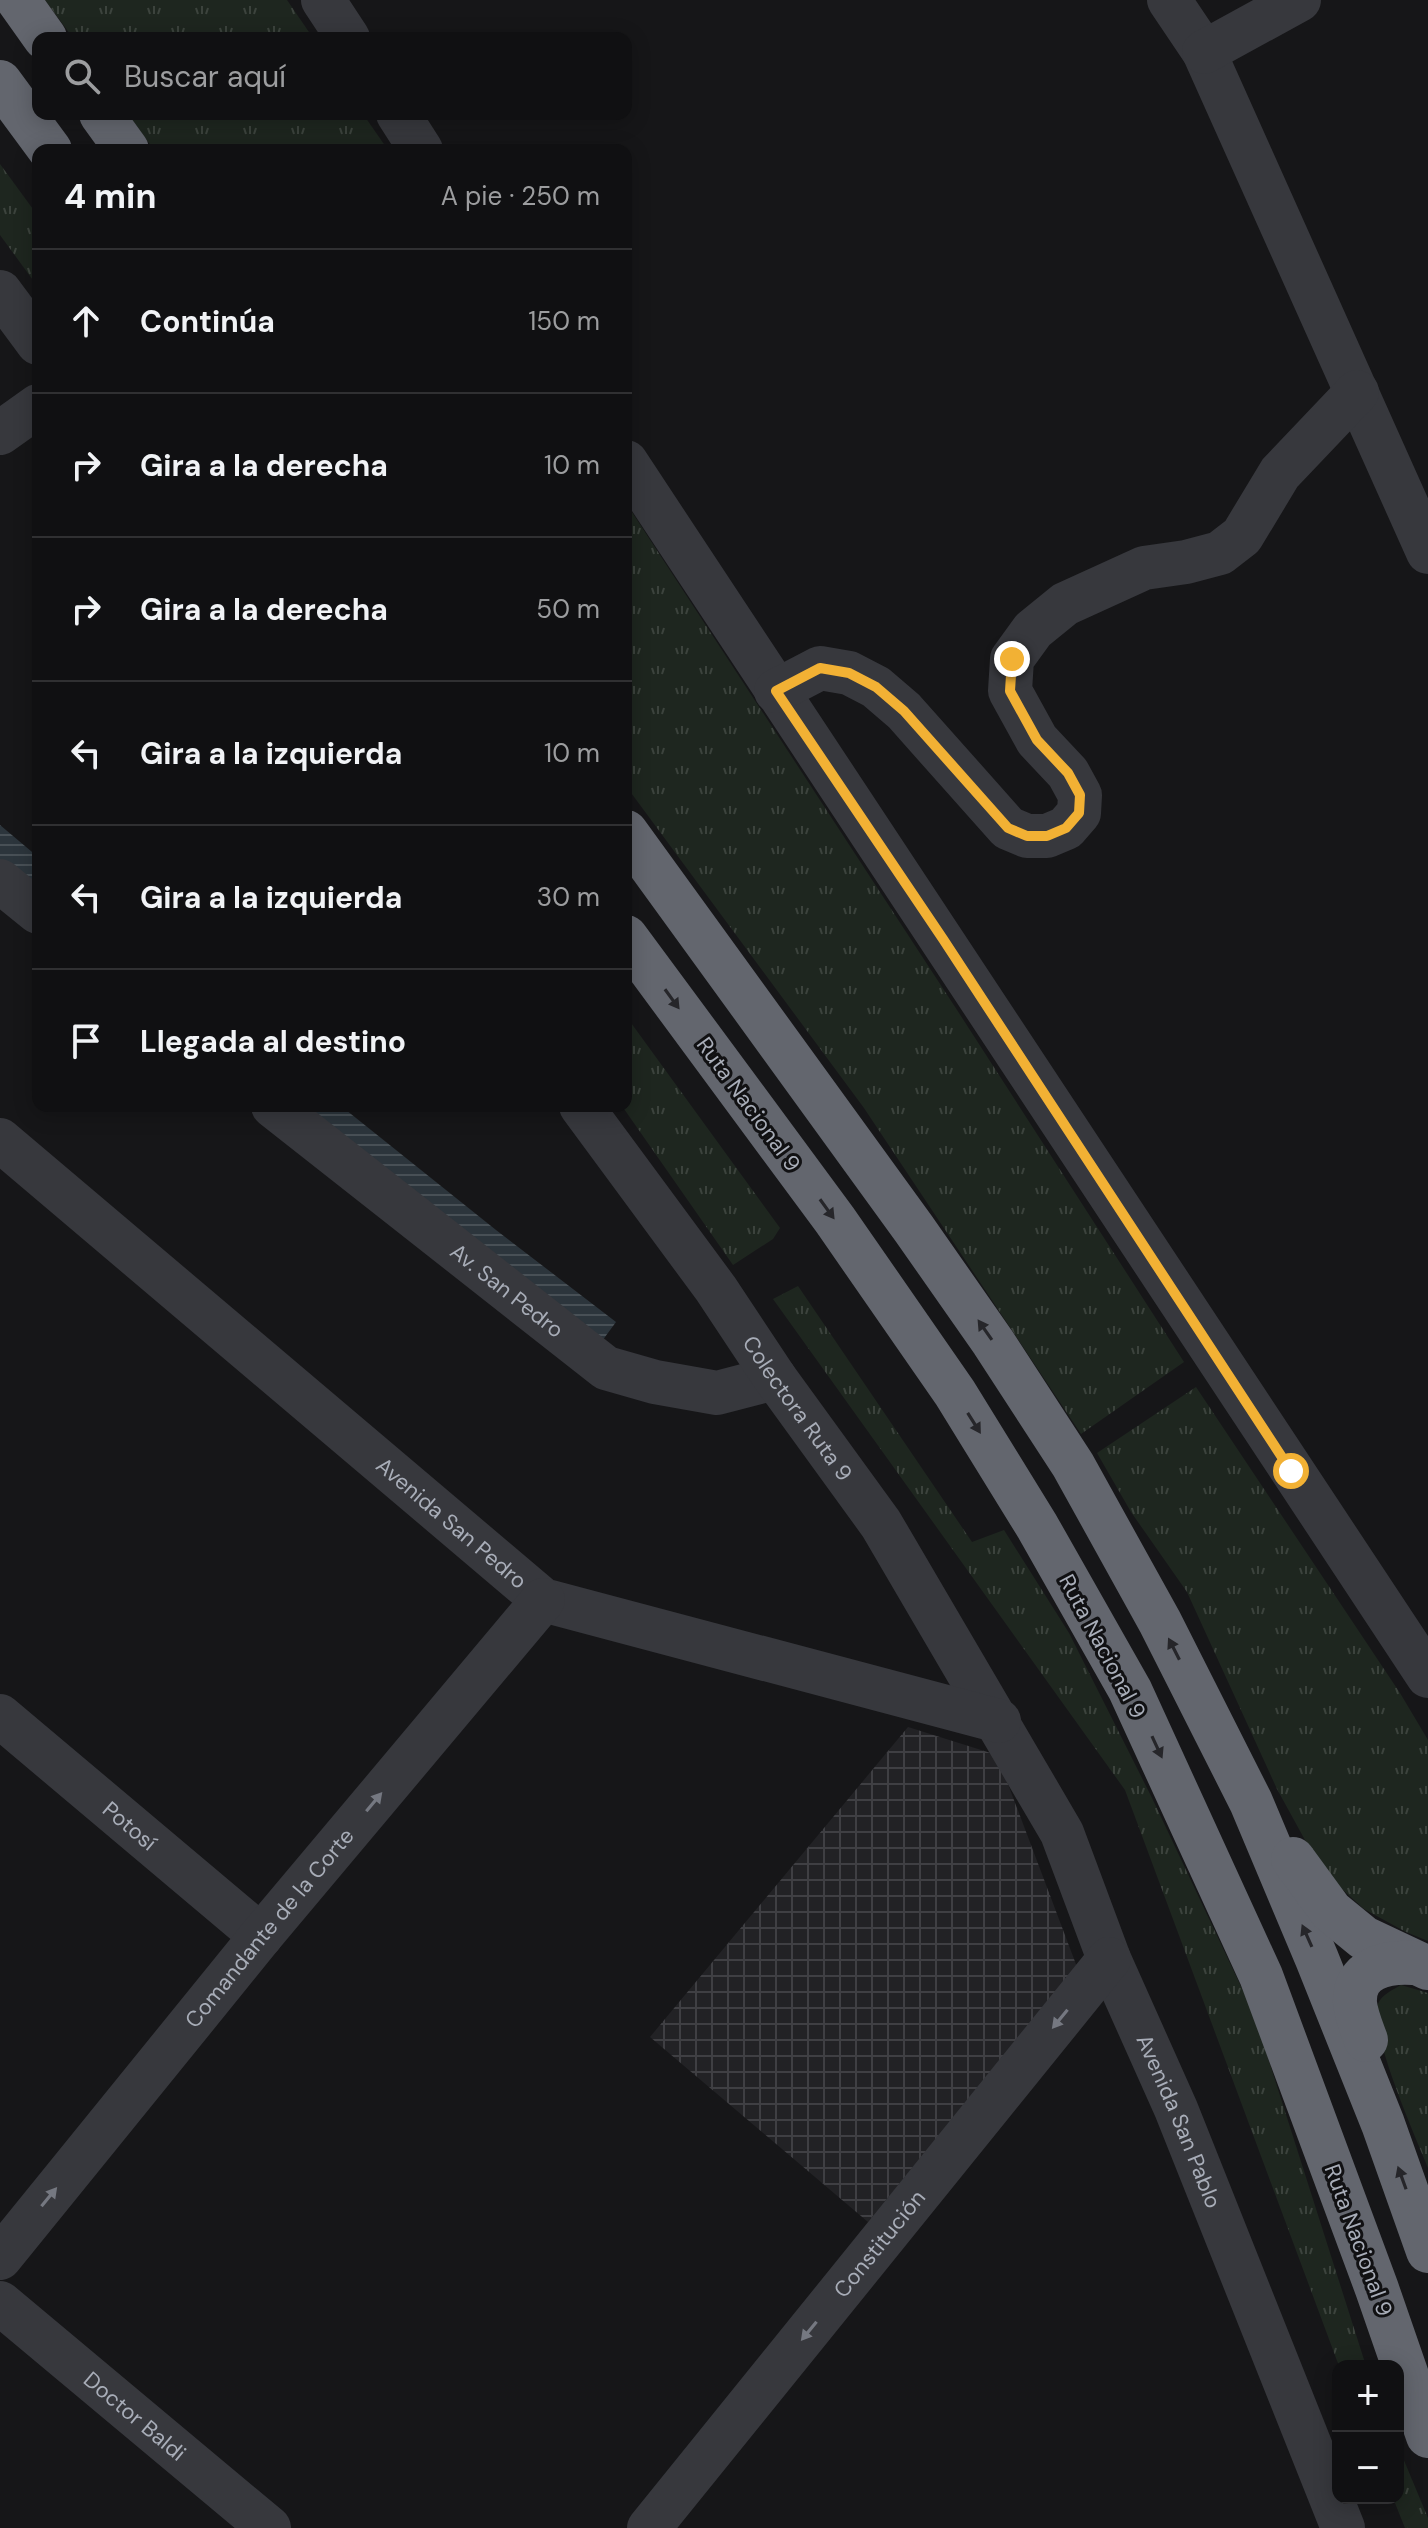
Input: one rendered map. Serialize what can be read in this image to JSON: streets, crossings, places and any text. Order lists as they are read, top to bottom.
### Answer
{
  "streets": {
    "highway": ["Ruta Nacional 9"],
    "street": [
      "Av. San Pedro",
      "Colectora Ruta 9",
      "Avenida San Pedro",
      "Potosí",
      "Comandante de la Corte",
      "Avenida San Pablo",
      "Constitución",
      "Doctor Baldi"
    ]
  },
  "crossings": [
    ["Av. San Pedro", "Colectora Ruta 9"],
    ["Colectora Ruta 9", "Avenida San Pedro"],
    ["Colectora Ruta 9", "Avenida San Pablo"],
    ["Avenida San Pedro", "Comandante de la Corte"],
    ["Avenida San Pedro", "Avenida San Pablo"],
    ["Potosí", "Comandante de la Corte"],
    ["Avenida San Pablo", "Constitución"]
  ],
  "one_way": ["Comandante de la Corte", "Constitución"],
  "page": {
    "search": "Buscar aquí",
    "heading": ["4 min", "A pie · 250 m"],
    "list": [
      ["Continúa", "150 m"],
      ["Gira a la derecha", "10 m"],
      ["Gira a la derecha", "50 m"],
      ["Gira a la izquierda", "10 m"],
      ["Gira a la izquierda", "30 m"],
      "Llegada al destino"
    ],
    "map_buttons": ["+", "−"]
  }
}
